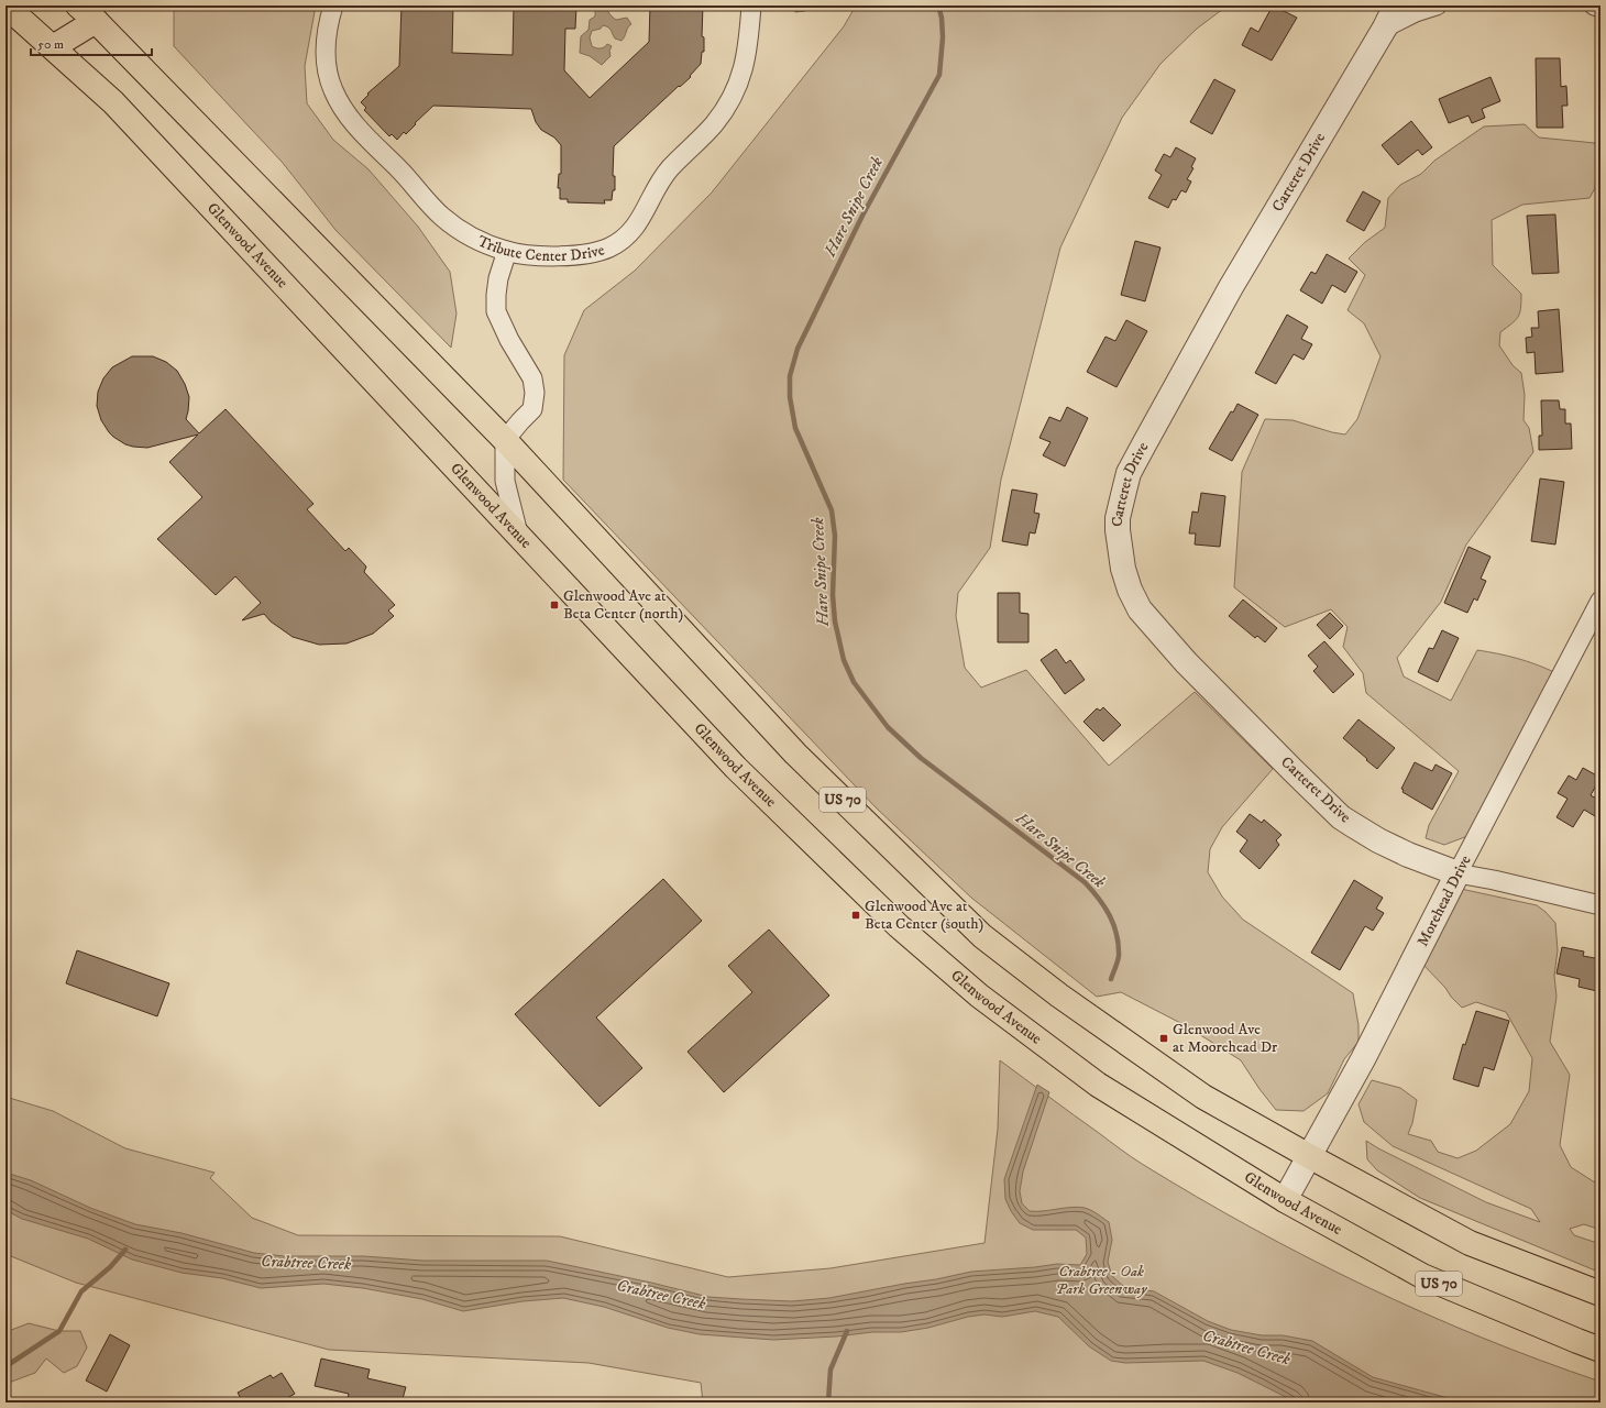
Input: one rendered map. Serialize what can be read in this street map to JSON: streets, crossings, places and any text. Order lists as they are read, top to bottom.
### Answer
{
  "streets": {
    "highway": ["Glenwood Avenue", "US 70"],
    "street": ["Carteret Drive", "Tribute Center Drive", "Morehead Drive"]
  },
  "crossings": [
    ["Carteret Drive", "Morehead Drive"],
    ["Glenwood Avenue", "Morehead Drive"],
    ["US 70", "Morehead Drive"]
  ],
  "water": ["Hare Snipe Creek", "Crabtree Creek"],
  "parks": ["Crabtree - Oak Park Greenway"],
  "places": {
    "transit": ["Glenwood Ave at Beta Center (north)", "Glenwood Ave at Beta Center (south)", "Glenwood Ave at Moorehead Dr"]
  },
  "scale_bar": "50 m"
}
